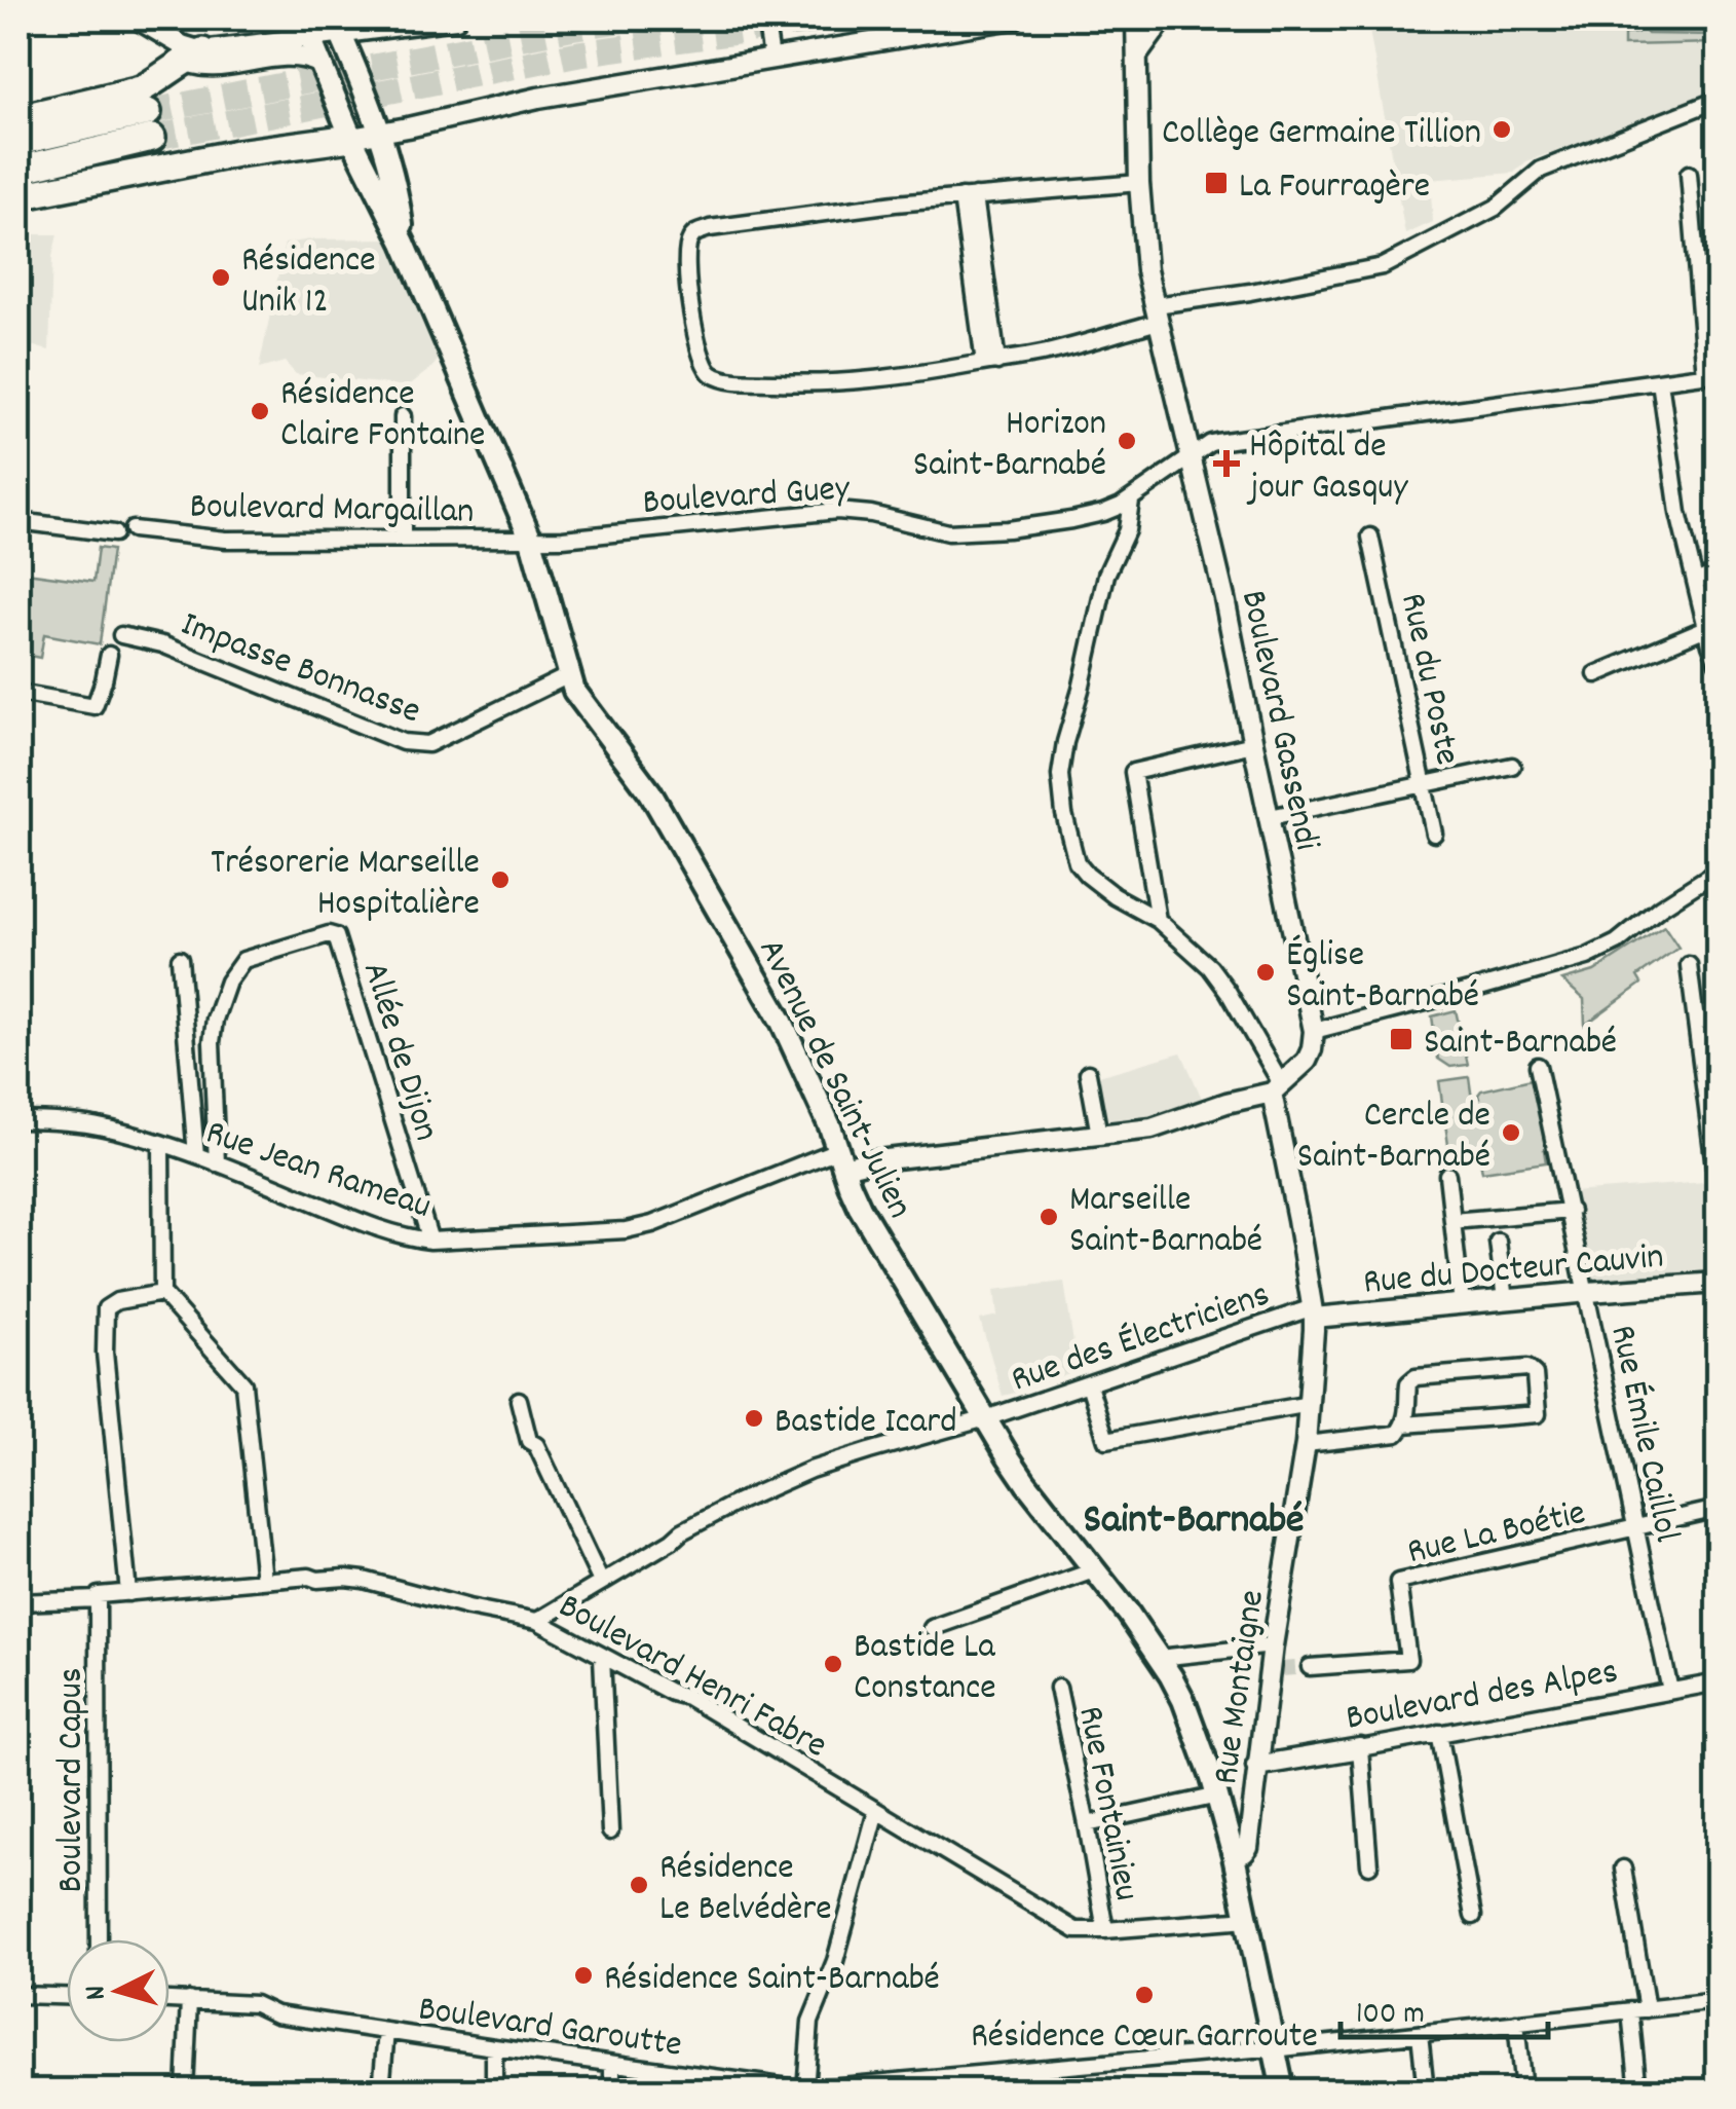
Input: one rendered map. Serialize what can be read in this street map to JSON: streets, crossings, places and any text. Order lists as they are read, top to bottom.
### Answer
{
  "streets": {
    "main road": ["Avenue de Saint-Julien"],
    "street": [
      "Boulevard Guey",
      "Boulevard Margaillan",
      "Impasse Bonnasse",
      "Rue du Poste",
      "Boulevard Gassendi",
      "Allée de Dijon",
      "Rue Jean Rameau",
      "Rue du Docteur Cauvin",
      "Rue des Électriciens",
      "Rue Émile Caillol",
      "Rue La Boétie",
      "Boulevard Henri Fabre",
      "Rue Montaigne",
      "Boulevard des Alpes",
      "Boulevard Capus",
      "Rue Fontainieu",
      "Boulevard Garoutte"
    ]
  },
  "crossings": [
    ["Boulevard Guey", "Boulevard Margaillan"],
    ["Boulevard Guey", "Boulevard Gassendi"],
    ["Boulevard Guey", "Avenue de Saint-Julien"],
    ["Boulevard Margaillan", "Avenue de Saint-Julien"],
    ["Impasse Bonnasse", "Avenue de Saint-Julien"],
    ["Allée de Dijon", "Rue Jean Rameau"],
    ["Avenue de Saint-Julien", "Rue Jean Rameau"],
    ["Avenue de Saint-Julien", "Rue des Électriciens"],
    ["Avenue de Saint-Julien", "Boulevard Henri Fabre"],
    ["Avenue de Saint-Julien", "Rue Montaigne"],
    ["Avenue de Saint-Julien", "Boulevard Garoutte"],
    ["Rue du Docteur Cauvin", "Rue des Électriciens"],
    ["Rue du Docteur Cauvin", "Rue Émile Caillol"],
    ["Rue du Docteur Cauvin", "Rue Montaigne"],
    ["Rue des Électriciens", "Boulevard Henri Fabre"],
    ["Rue des Électriciens", "Rue Montaigne"],
    ["Rue Émile Caillol", "Rue La Boétie"],
    ["Rue Émile Caillol", "Boulevard des Alpes"],
    ["Boulevard Henri Fabre", "Boulevard Capus"],
    ["Boulevard Henri Fabre", "Rue Fontainieu"],
    ["Rue Montaigne", "Boulevard des Alpes"]
  ],
  "districts": ["Saint-Barnabé"],
  "places": {
    "other": [
      "Collège Germaine Tillion",
      "Résidence Unik 12",
      "Résidence Claire Fontaine",
      "Horizon Saint-Barnabé",
      "Trésorerie Marseille Hospitalière",
      "Église Saint-Barnabé",
      "Cercle de Saint-Barnabé",
      "Marseille Saint-Barnabé",
      "Bastide Icard",
      "Bastide La Constance",
      "Résidence Le Belvédère",
      "Résidence Saint-Barnabé",
      "Résidence Cœur Garroute"
    ],
    "transit": ["La Fourragère", "Saint-Barnabé"],
    "health": ["Hôpital de jour Gasquy"]
  },
  "scale_bar": "100 m",
  "north": "left"
}
